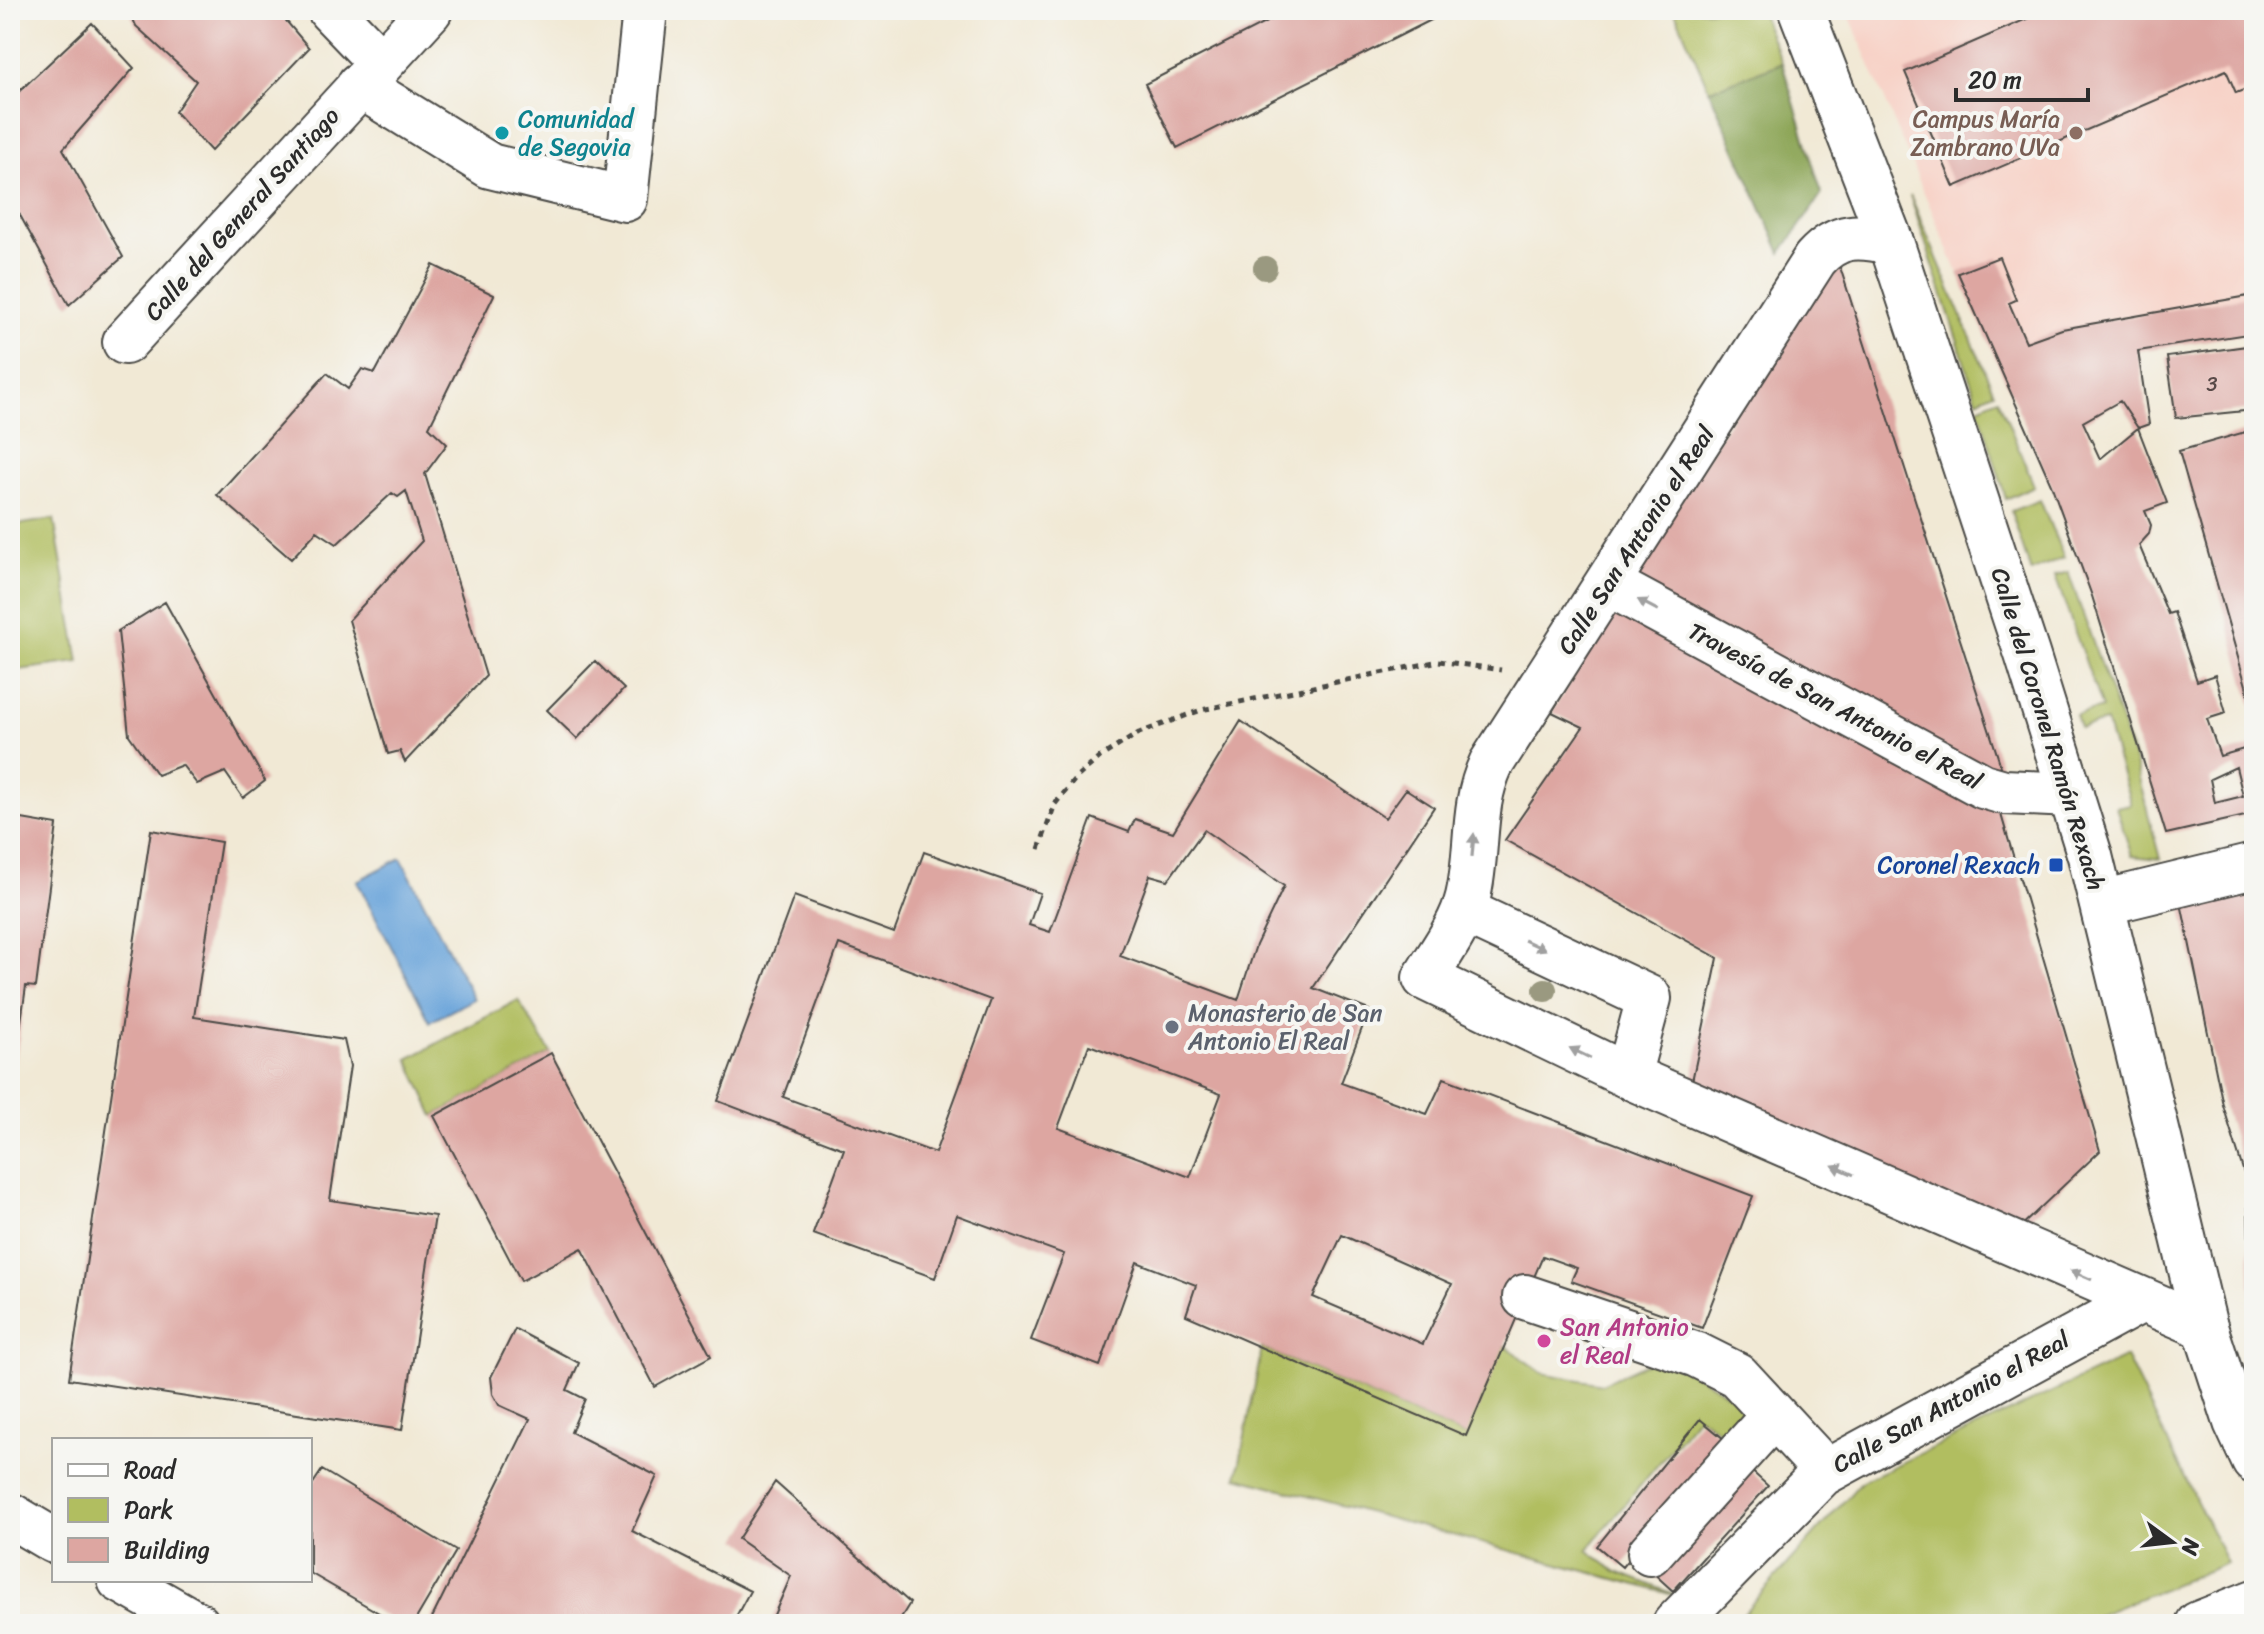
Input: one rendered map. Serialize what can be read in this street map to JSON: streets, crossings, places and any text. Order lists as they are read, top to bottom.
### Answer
{
  "streets": {
    "street": [
      "Calle del General Santiago",
      "Calle San Antonio el Real",
      "Travesía de San Antonio el Real",
      "Calle del Coronel Ramón Rexach"
    ]
  },
  "crossings": [
    ["Calle San Antonio el Real", "Travesía de San Antonio el Real"],
    ["Calle San Antonio el Real", "Calle del Coronel Ramón Rexach"],
    ["Travesía de San Antonio el Real", "Calle del Coronel Ramón Rexach"]
  ],
  "one_way": ["Travesía de San Antonio el Real"],
  "places": {
    "other": [
      "Comunidad de Segovia",
      "Campus María Zambrano UVa",
      "Monasterio de San Antonio El Real",
      "San Antonio el Real"
    ],
    "transit": ["Coronel Rexach"]
  },
  "house_numbers": ["3"],
  "legend": ["Road", "Park", "Building"],
  "scale_bar": "20 m",
  "north": "right"
}
